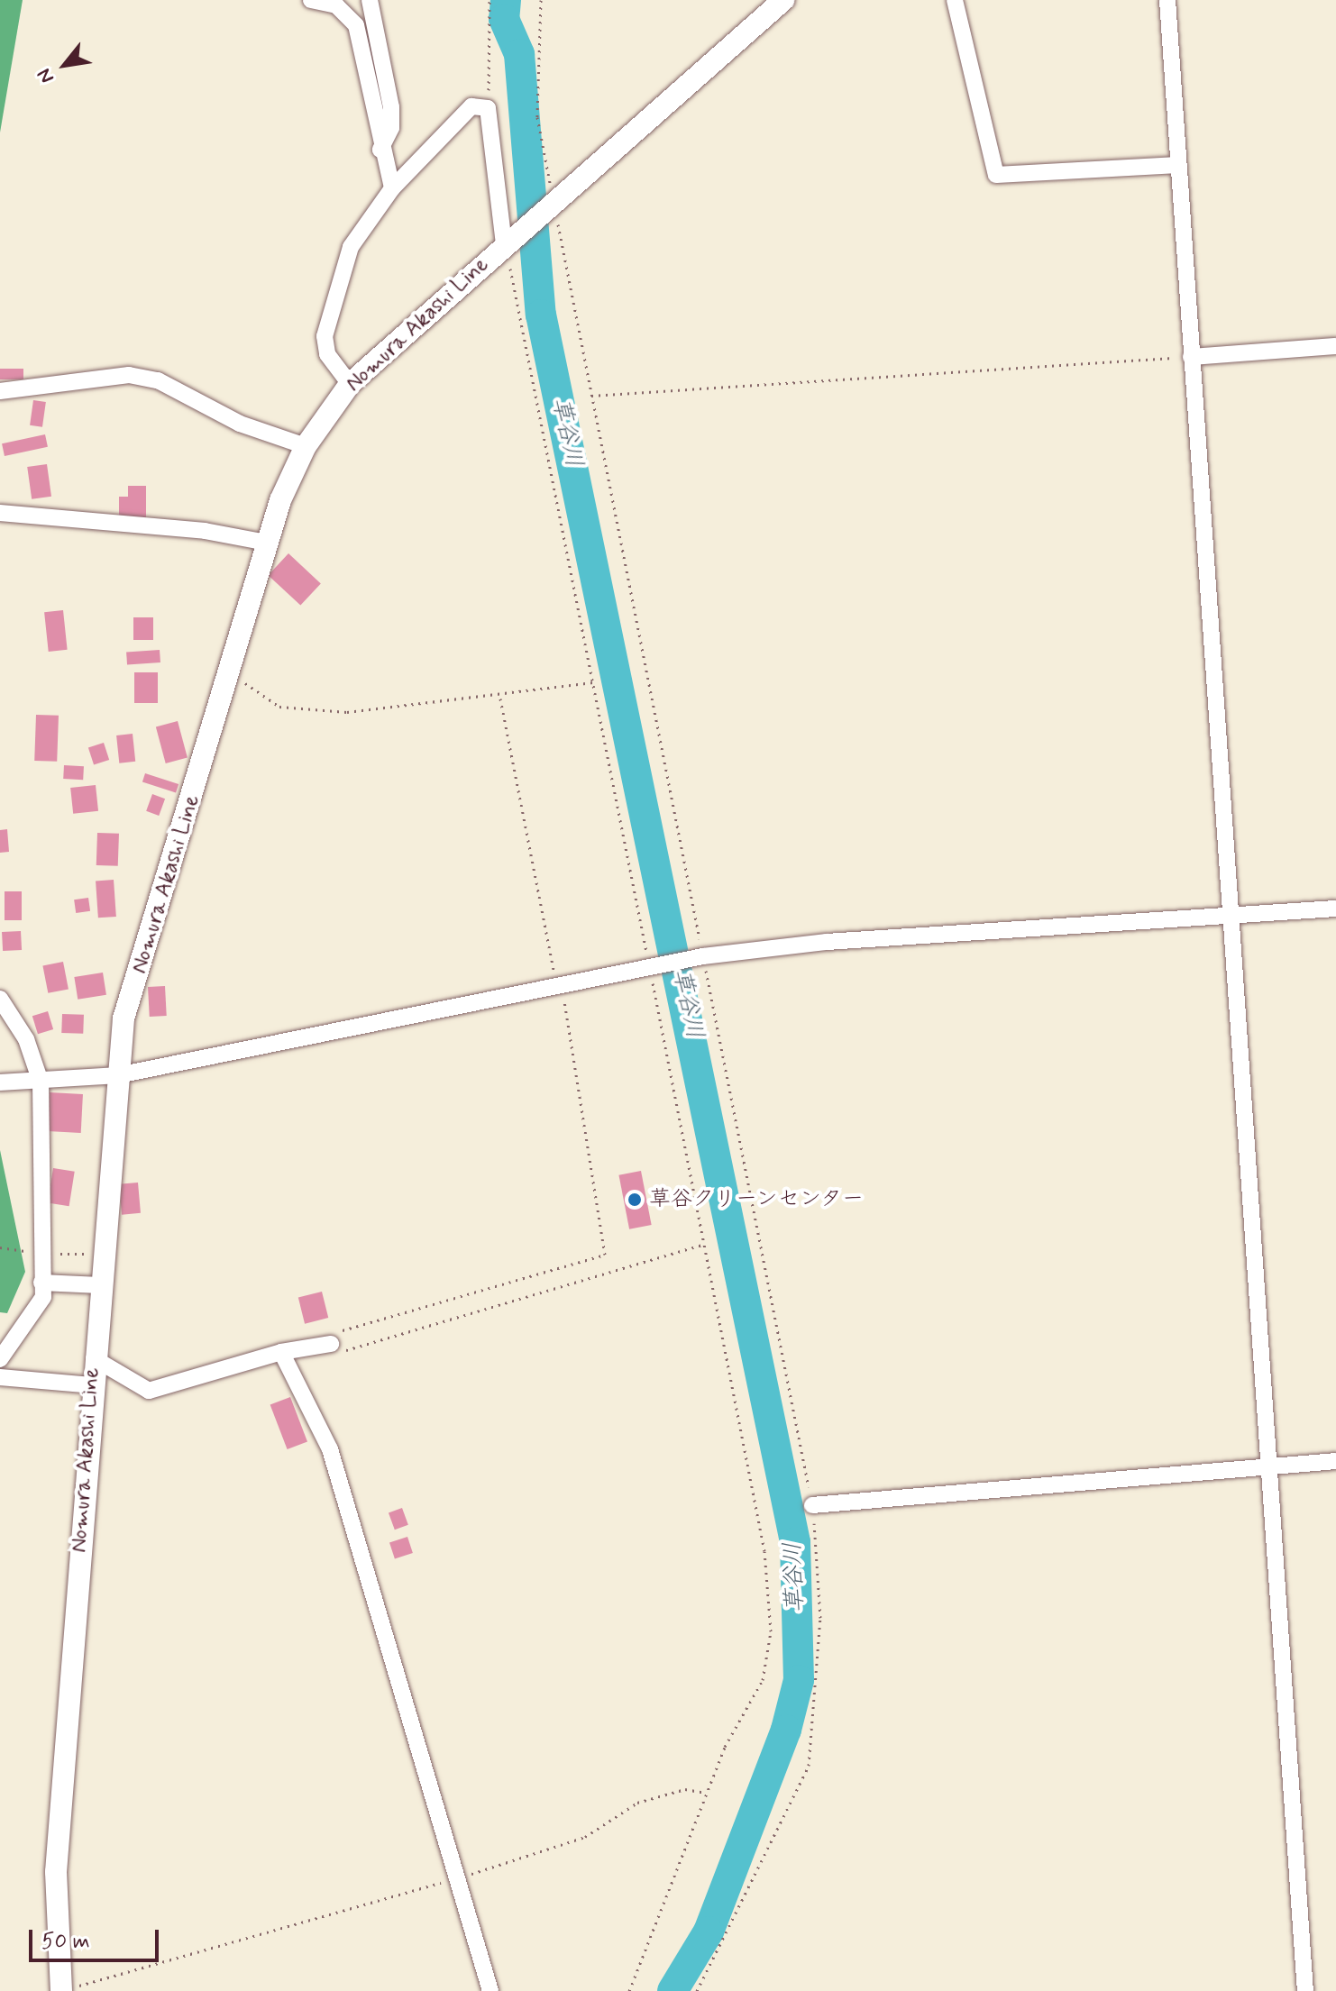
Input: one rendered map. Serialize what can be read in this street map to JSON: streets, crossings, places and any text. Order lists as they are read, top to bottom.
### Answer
{
  "streets": {
    "main road": ["Nomura Akashi Line"]
  },
  "water": ["草谷川"],
  "places": ["草谷クリーンセンター"],
  "scale_bar": "50 m",
  "north": "bottom left"
}
